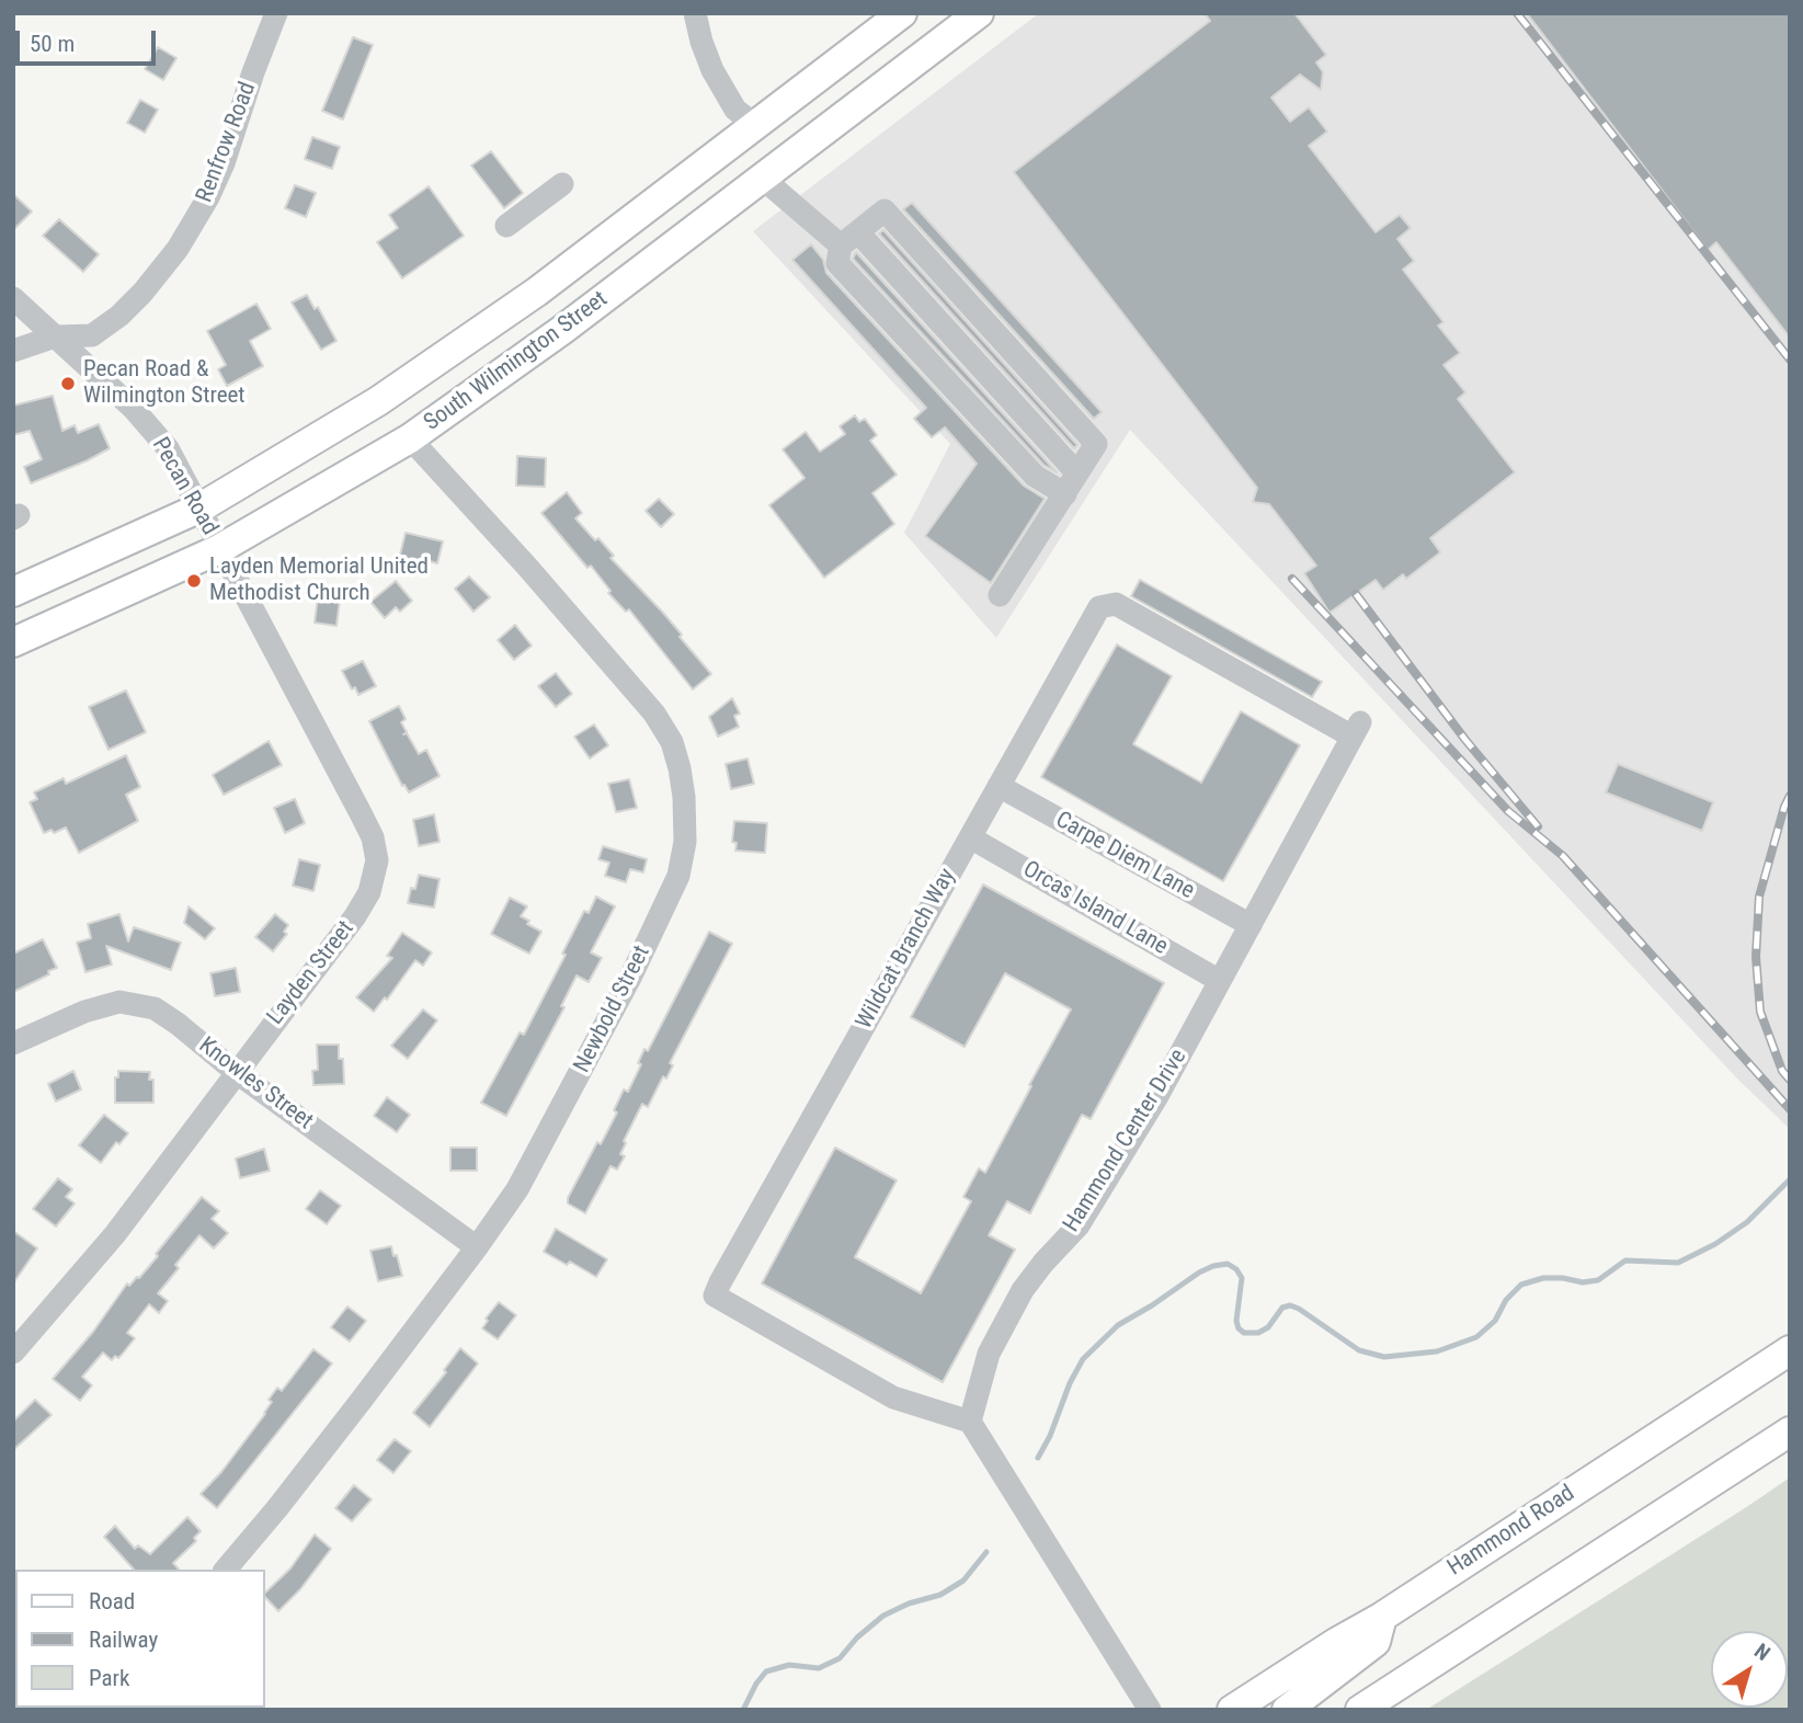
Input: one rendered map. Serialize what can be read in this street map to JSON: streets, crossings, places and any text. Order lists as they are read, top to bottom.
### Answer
{
  "streets": {
    "main road": ["South Wilmington Street", "Hammond Road"],
    "street": [
      "Renfrow Road",
      "Pecan Road",
      "Carpe Diem Lane",
      "Orcas Island Lane",
      "Wildcat Branch Way",
      "Layden Street",
      "Newbold Street",
      "Knowles Street",
      "Hammond Center Drive"
    ]
  },
  "crossings": [
    ["Renfrow Road", "Pecan Road"],
    ["South Wilmington Street", "Pecan Road"],
    ["South Wilmington Street", "Layden Street"],
    ["South Wilmington Street", "Newbold Street"],
    ["Pecan Road", "Layden Street"],
    ["Carpe Diem Lane", "Wildcat Branch Way"],
    ["Carpe Diem Lane", "Hammond Center Drive"],
    ["Orcas Island Lane", "Wildcat Branch Way"],
    ["Orcas Island Lane", "Hammond Center Drive"],
    ["Wildcat Branch Way", "Hammond Center Drive"],
    ["Layden Street", "Knowles Street"],
    ["Newbold Street", "Knowles Street"]
  ],
  "places": ["Pecan Road & Wilmington Street", "Layden Memorial United Methodist Church"],
  "legend": ["Road", "Railway", "Park"],
  "scale_bar": "50 m",
  "north": "top right"
}
